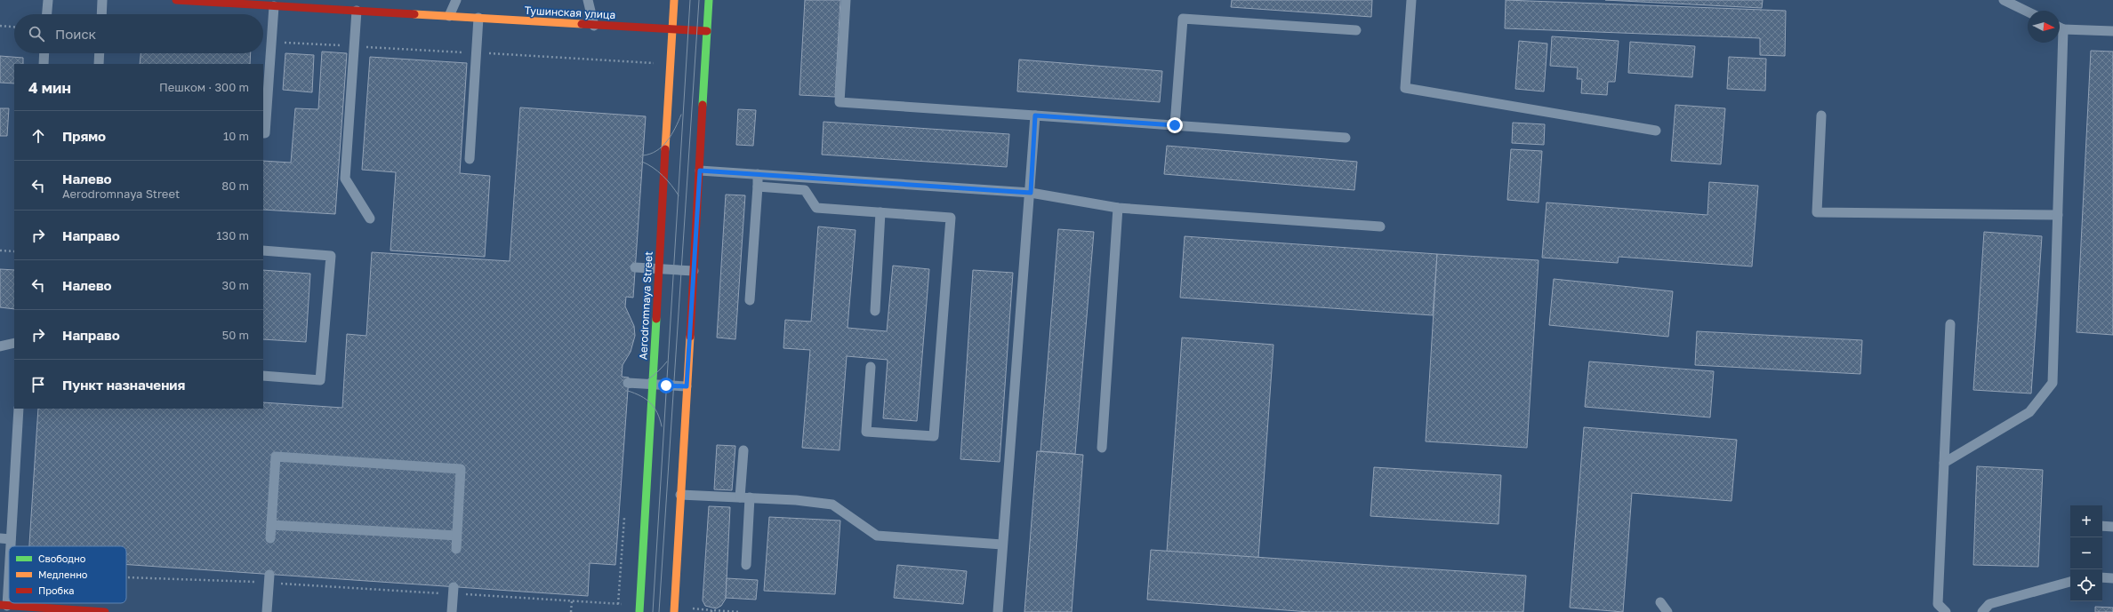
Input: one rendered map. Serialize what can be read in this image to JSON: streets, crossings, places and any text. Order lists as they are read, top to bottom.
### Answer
{
  "streets": {
    "main road": ["Тушинская улица", "Aerodromnaya Street"]
  },
  "crossings": [
    ["Тушинская улица", "Aerodromnaya Street"]
  ],
  "legend": ["Свободно", "Медленно", "Пробка"],
  "north": "right",
  "page": {
    "search": "Поиск",
    "heading": ["4 мин", "Пешком · 300 m"],
    "list": [
      ["Прямо", "10 m"],
      ["Налево", "Aerodromnaya Street", "80 m"],
      ["Направо", "130 m"],
      ["Налево", "30 m"],
      ["Направо", "50 m"],
      "Пункт назначения"
    ],
    "map_buttons": ["+", "−"]
  }
}
